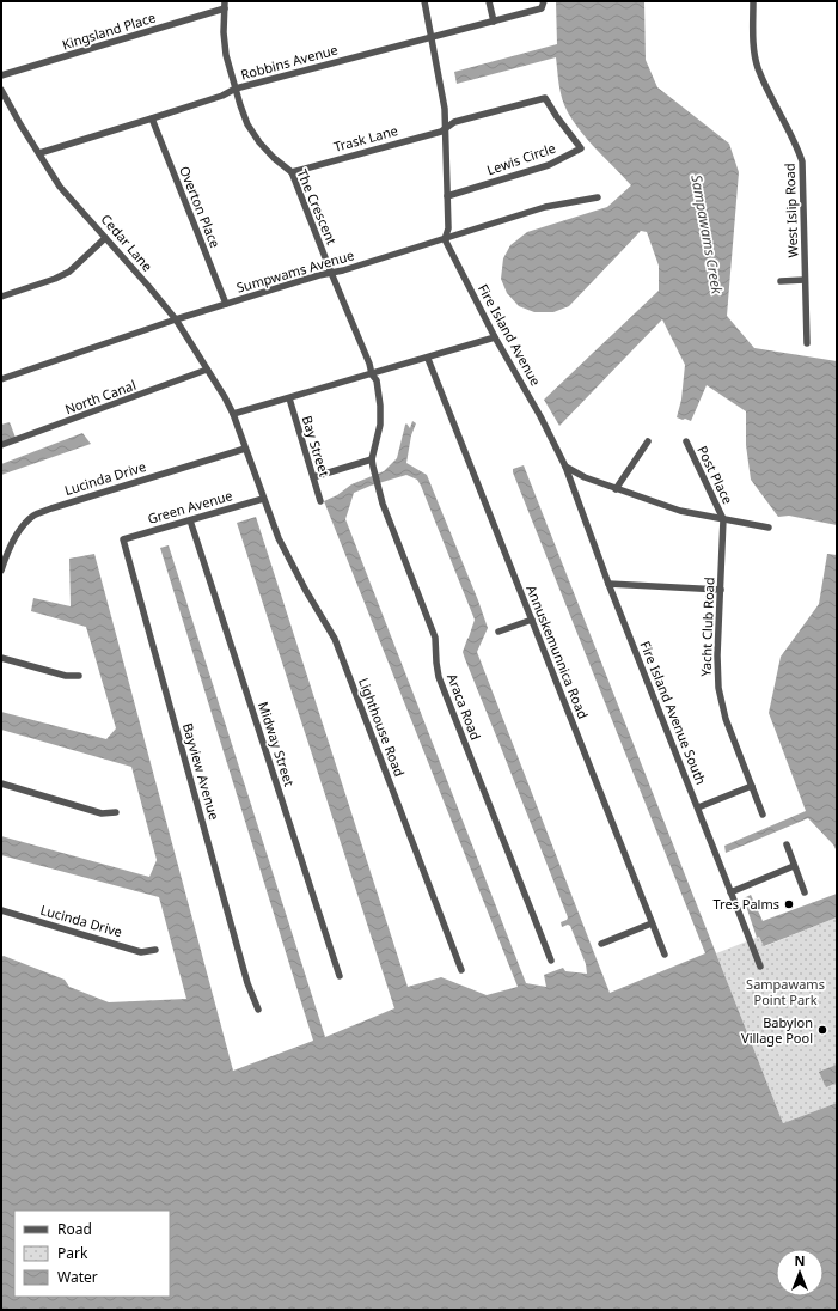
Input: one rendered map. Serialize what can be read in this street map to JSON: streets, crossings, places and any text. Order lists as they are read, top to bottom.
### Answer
{
  "streets": {
    "street": [
      "Kingsland Place",
      "Robbins Avenue",
      "Trask Lane",
      "Lewis Circle",
      "Overton Place",
      "The Crescent",
      "West Islip Road",
      "Cedar Lane",
      "Sumpwams Avenue",
      "Fire Island Avenue",
      "North Canal",
      "Bay Street",
      "Post Place",
      "Lucinda Drive",
      "Green Avenue",
      "Yacht Club Road",
      "Annuskemunnica Road",
      "Araca Road",
      "Fire Island Avenue South",
      "Lighthouse Road",
      "Midway Street",
      "Bayview Avenue"
    ]
  },
  "crossings": [
    ["Kingsland Place", "The Crescent"],
    ["Robbins Avenue", "Overton Place"],
    ["Robbins Avenue", "The Crescent"],
    ["Robbins Avenue", "Cedar Lane"],
    ["Trask Lane", "Lewis Circle"],
    ["Trask Lane", "The Crescent"],
    ["Overton Place", "Sumpwams Avenue"],
    ["The Crescent", "Sumpwams Avenue"],
    ["The Crescent", "Araca Road"],
    ["Cedar Lane", "Sumpwams Avenue"],
    ["Cedar Lane", "North Canal"],
    ["Cedar Lane", "Lucinda Drive"],
    ["Cedar Lane", "Green Avenue"],
    ["Cedar Lane", "Lighthouse Road"],
    ["Sumpwams Avenue", "Fire Island Avenue"],
    ["Fire Island Avenue", "Fire Island Avenue South"],
    ["Post Place", "Yacht Club Road"],
    ["Green Avenue", "Lighthouse Road"],
    ["Green Avenue", "Midway Street"],
    ["Green Avenue", "Bayview Avenue"]
  ],
  "water": ["Sampawams Creek"],
  "parks": ["Sampawams Point Park"],
  "places": ["Tres Palms", "Babylon Village Pool"],
  "legend": ["Road", "Park", "Water"],
  "north": "top"
}
